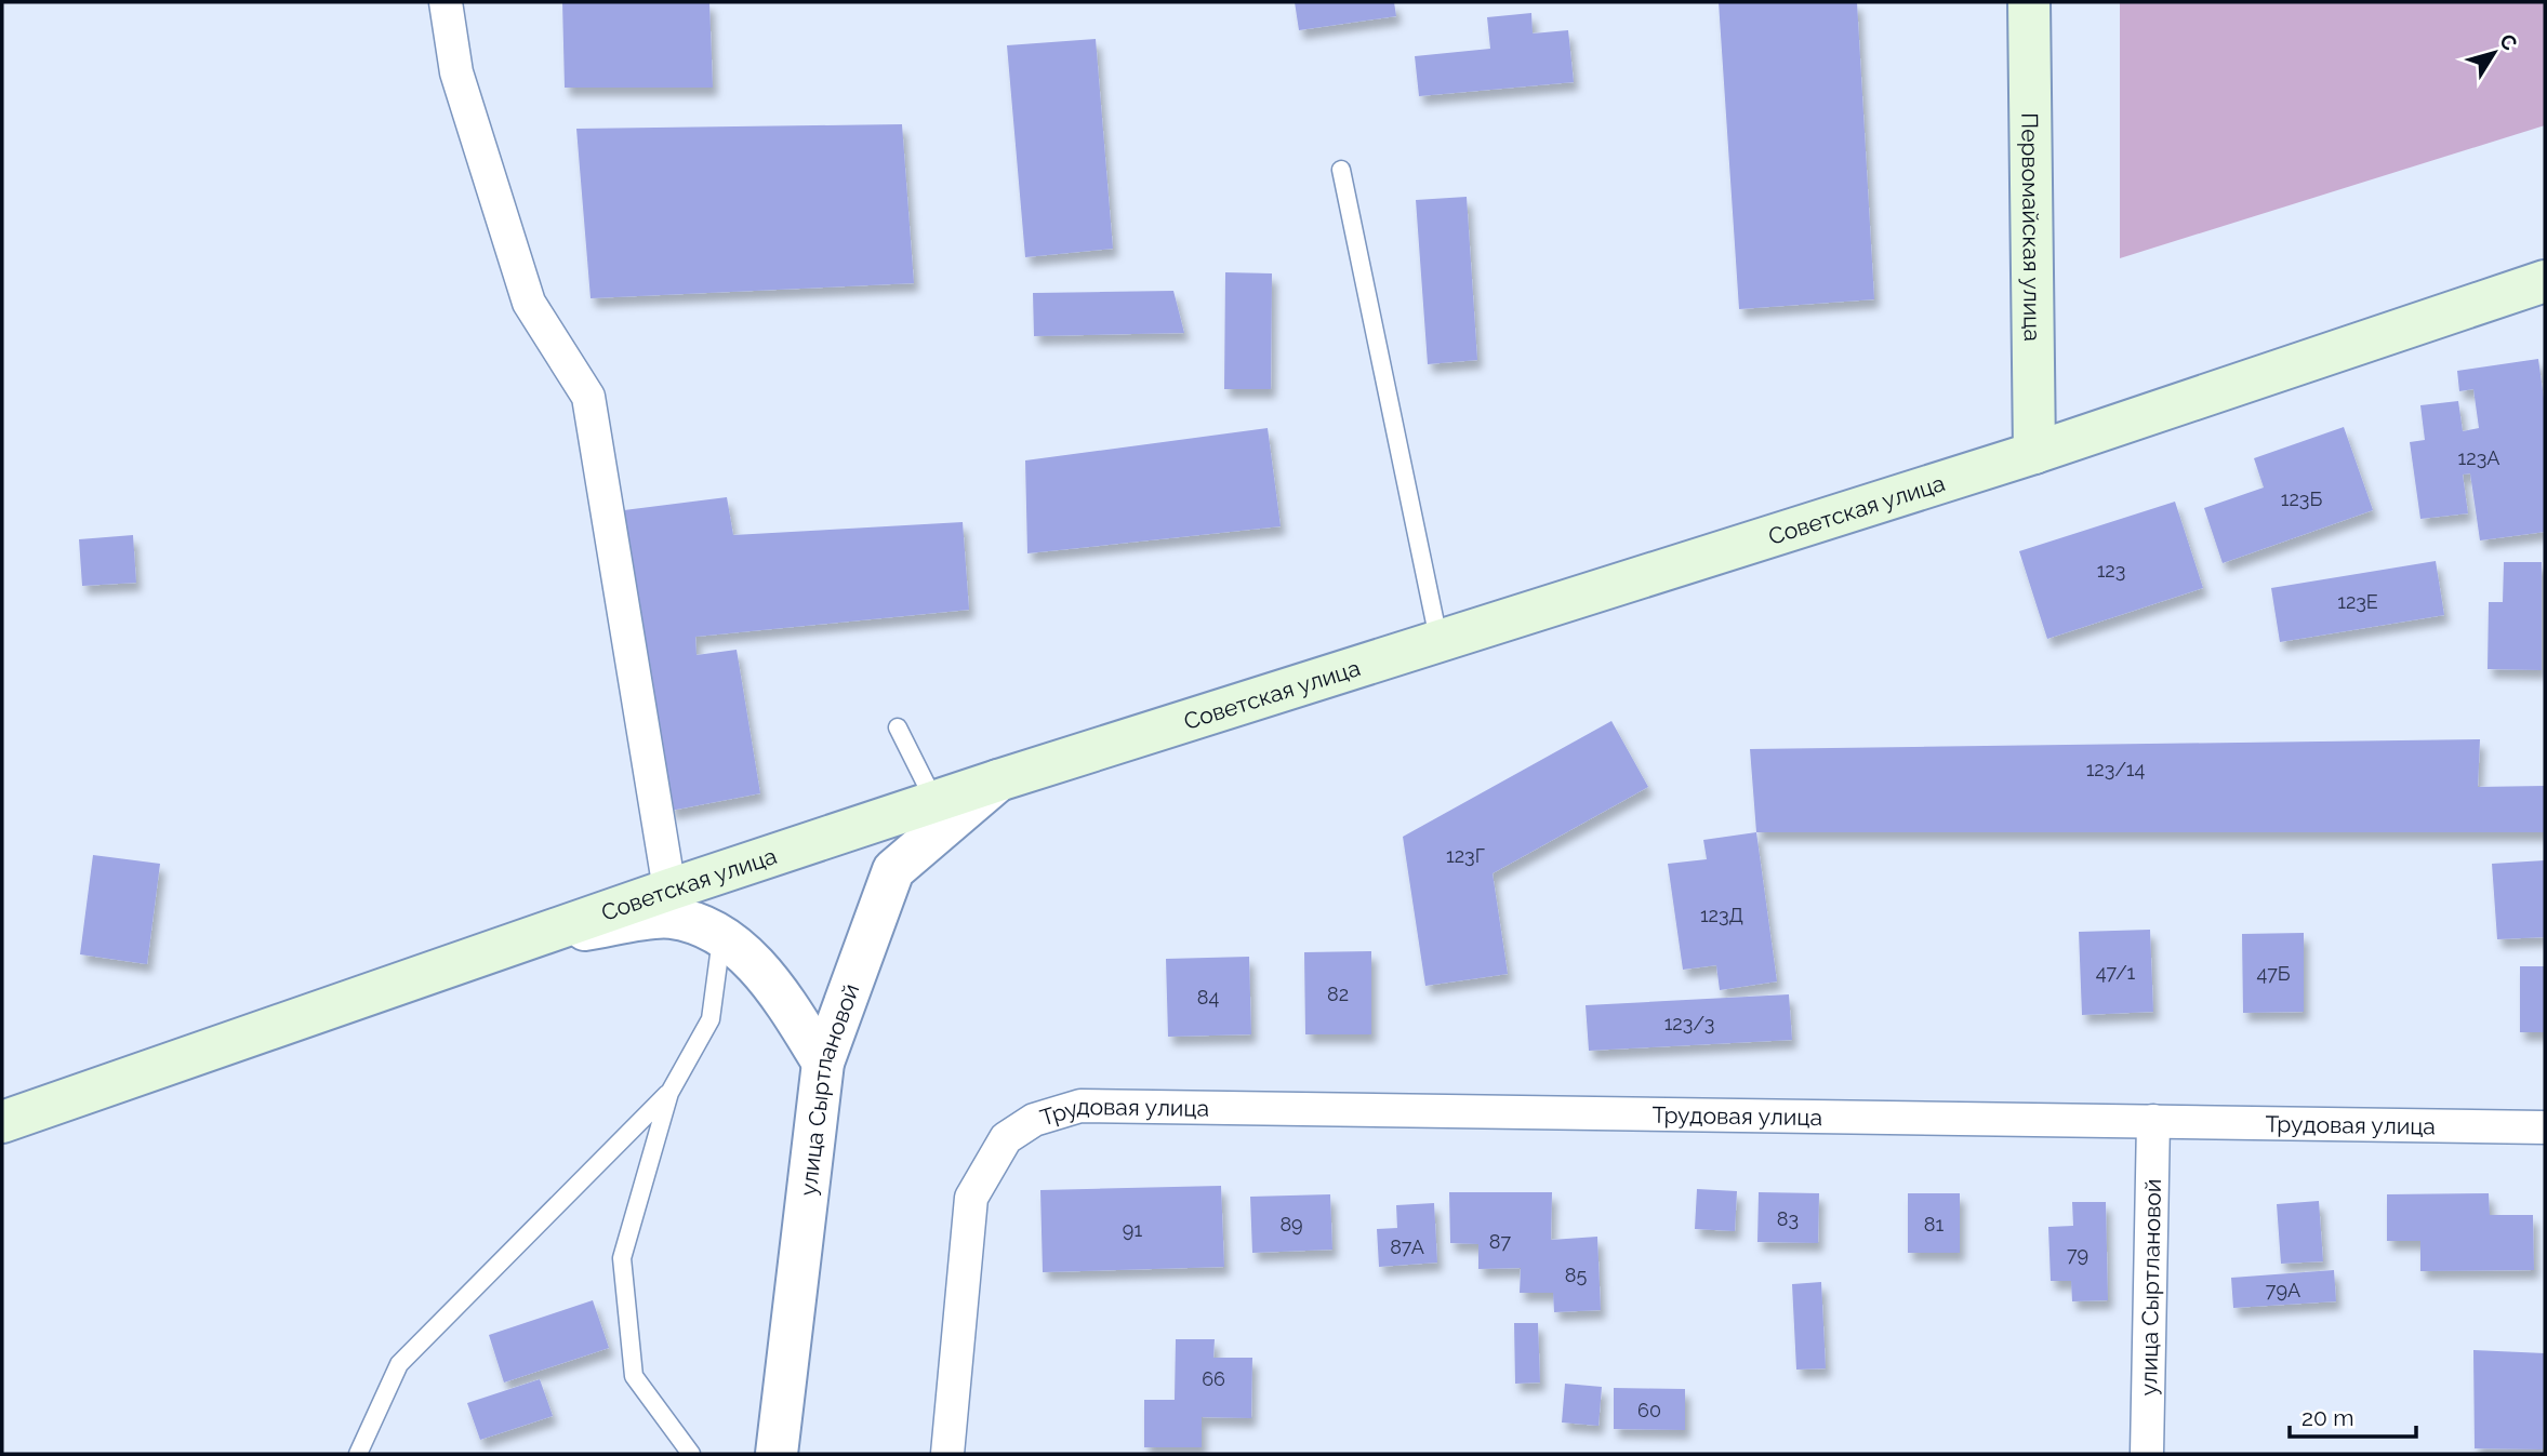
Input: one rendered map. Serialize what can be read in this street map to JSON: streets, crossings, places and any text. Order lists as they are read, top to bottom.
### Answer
{
  "streets": {
    "main road": ["Первомайская улица", "Советская улица"],
    "street": ["улица Сыртлановой", "Трудовая улица"]
  },
  "crossings": [
    ["Первомайская улица", "Советская улица"],
    ["Советская улица", "улица Сыртлановой"],
    ["улица Сыртлановой", "Трудовая улица"]
  ],
  "house_numbers": [
    "123А",
    "123Б",
    "123",
    "123Е",
    "123/14",
    "123Г",
    "123Д",
    "47/1",
    "47Б",
    "82",
    "84",
    "123/3",
    "83",
    "89",
    "81",
    "91",
    "87",
    "87А",
    "79",
    "85",
    "79А",
    "66",
    "60"
  ],
  "scale_bar": "20 m",
  "north": "top right"
}
